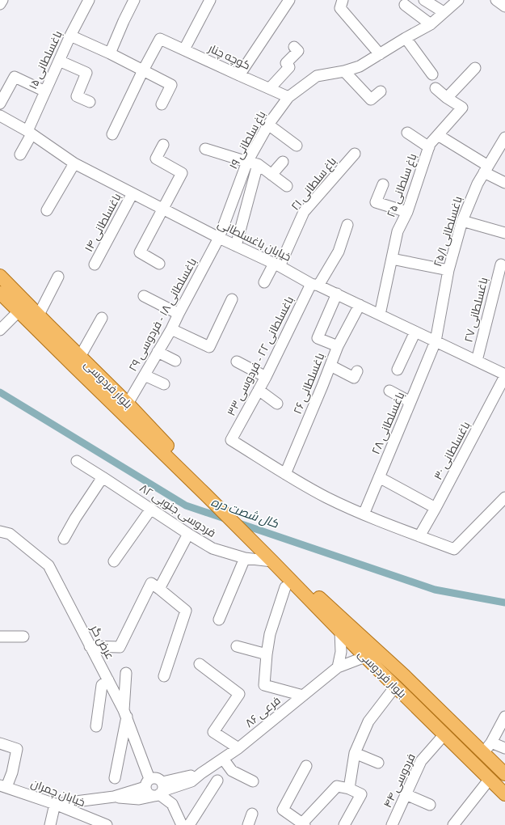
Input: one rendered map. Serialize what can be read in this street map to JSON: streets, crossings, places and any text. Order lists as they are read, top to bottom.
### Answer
{
  "streets": {
    "main road": ["بلوار فردوسی"],
    "street": [
      "کوچه چنار",
      "باغسلطانی ۱۵",
      "باغ سلطانی ۱۹",
      "باغ سلطانی ۲۱",
      "باغ سلطانی ۲۵",
      "باغسلطانی ۱۴",
      "باغسلطانی ۲۵/۱",
      "خیابان باغسلطانی",
      "باغسلطانی ۲۷",
      "باغسلطانی ۱۸ - فردوسی ۲۹",
      "باغسلطانی ۲۲ - فردوسی ۳۳",
      "باغسلطانی ۲۶",
      "باغسلطانی ۲۸",
      "باغسلطانی ۳۰",
      "فردوسی جنوبی ۸۲",
      "عرض گر",
      "فرعی ۸۶",
      "فردوسی ۴۴",
      "خیابان چمران"
    ]
  },
  "crossings": [
    ["کوچه چنار", "باغ سلطانی ۱۹"],
    ["باغسلطانی ۱۵", "خیابان باغسلطانی"],
    ["باغ سلطانی ۱۹", "خیابان باغسلطانی"],
    ["باغ سلطانی ۱۹", "باغسلطانی ۱۸ - فردوسی ۲۹"],
    ["باغ سلطانی ۲۱", "خیابان باغسلطانی"],
    ["باغ سلطانی ۲۵", "خیابان باغسلطانی"],
    ["باغسلطانی ۱۴", "خیابان باغسلطانی"],
    ["باغسلطانی ۲۵/۱", "خیابان باغسلطانی"],
    ["باغسلطانی ۲۵/۱", "باغسلطانی ۲۸"],
    ["خیابان باغسلطانی", "باغسلطانی ۲۷"],
    ["خیابان باغسلطانی", "باغسلطانی ۱۸ - فردوسی ۲۹"],
    ["خیابان باغسلطانی", "باغسلطانی ۲۲ - فردوسی ۳۳"],
    ["خیابان باغسلطانی", "باغسلطانی ۲۶"],
    ["خیابان باغسلطانی", "باغسلطانی ۲۸"],
    ["خیابان باغسلطانی", "باغسلطانی ۳۰"],
    ["باغسلطانی ۱۸ - فردوسی ۲۹", "بلوار فردوسی"],
    ["باغسلطانی ۲۲ - فردوسی ۳۳", "باغسلطانی ۲۶"],
    ["بلوار فردوسی", "فردوسی جنوبی ۸۲"],
    ["بلوار فردوسی", "فرعی ۸۶"],
    ["بلوار فردوسی", "فردوسی ۴۴"]
  ],
  "water": ["کال شصت دره"]
}
